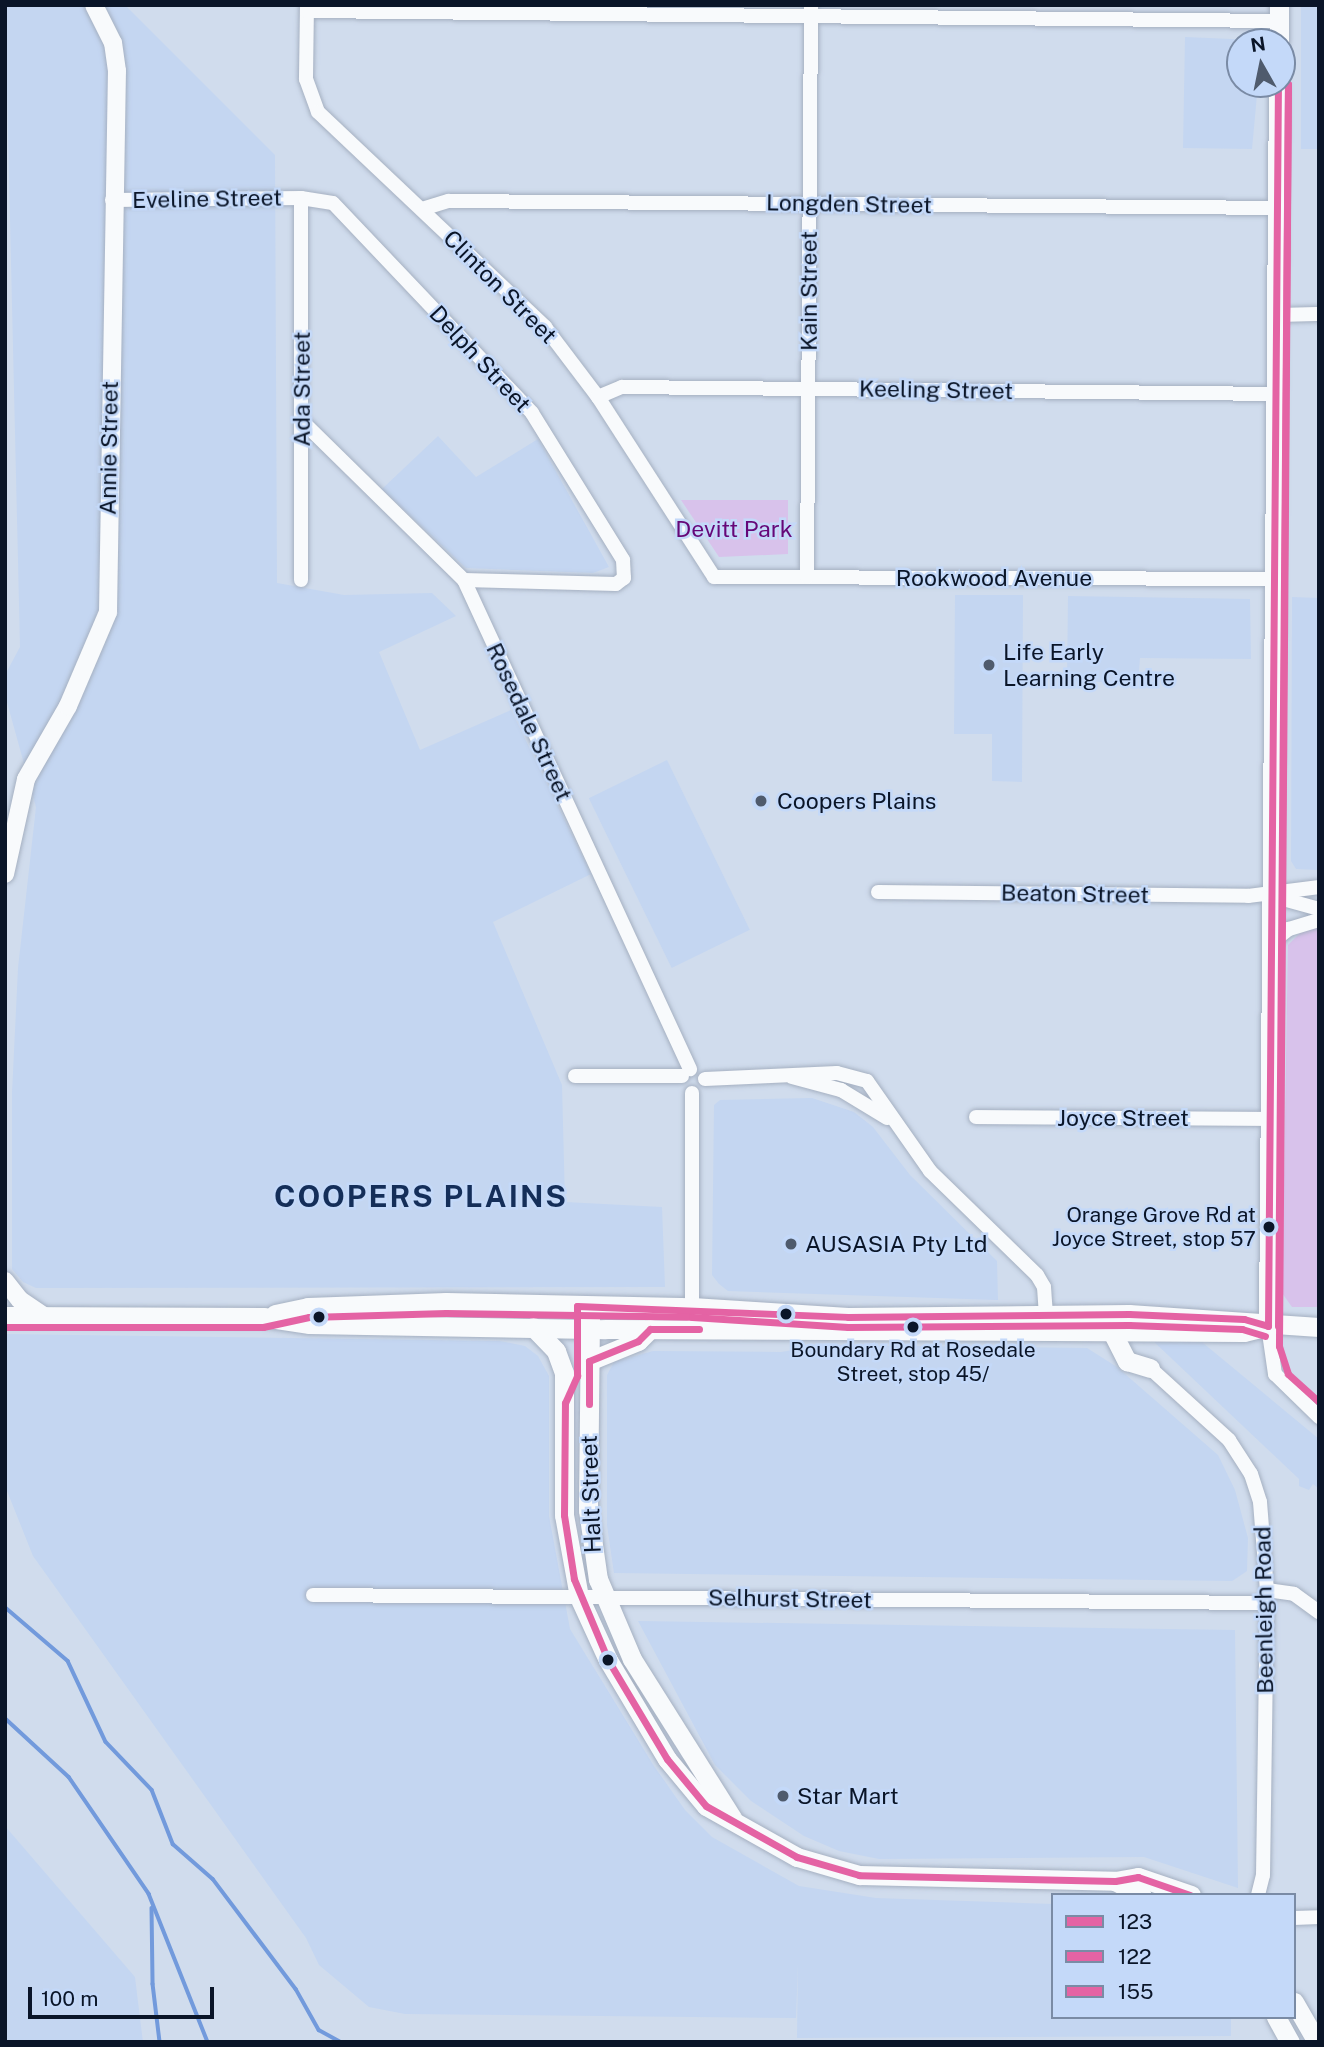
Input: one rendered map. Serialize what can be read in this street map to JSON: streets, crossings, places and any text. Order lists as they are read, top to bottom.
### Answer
{
  "streets": {
    "main road": ["Halt Street"],
    "street": [
      "Eveline Street",
      "Longden Street",
      "Clinton Street",
      "Kain Street",
      "Delph Street",
      "Ada Street",
      "Keeling Street",
      "Annie Street",
      "Rookwood Avenue",
      "Rosedale Street",
      "Beaton Street",
      "Joyce Street",
      "Selhurst Street",
      "Beenleigh Road"
    ]
  },
  "crossings": [
    ["Eveline Street", "Delph Street"],
    ["Eveline Street", "Ada Street"],
    ["Eveline Street", "Annie Street"],
    ["Longden Street", "Clinton Street"],
    ["Longden Street", "Kain Street"],
    ["Clinton Street", "Keeling Street"],
    ["Clinton Street", "Rookwood Avenue"],
    ["Kain Street", "Keeling Street"],
    ["Kain Street", "Rookwood Avenue"],
    ["Delph Street", "Ada Street"],
    ["Delph Street", "Rosedale Street"],
    ["Ada Street", "Rosedale Street"],
    ["Halt Street", "Selhurst Street"],
    ["Selhurst Street", "Beenleigh Road"]
  ],
  "districts": ["COOPERS PLAINS"],
  "parks": ["Devitt Park"],
  "places": [
    "Life Early Learning Centre",
    "Coopers Plains",
    "Orange Grove Rd at Joyce Street, stop 57",
    "AUSASIA Pty Ltd",
    "Boundary Rd at Rosedale Street, stop 45/",
    "Star Mart"
  ],
  "lines": ["transit line 123", "transit line 122", "transit line 155"],
  "legend": ["123", "122", "155"],
  "scale_bar": "100 m",
  "north": "top"
}
